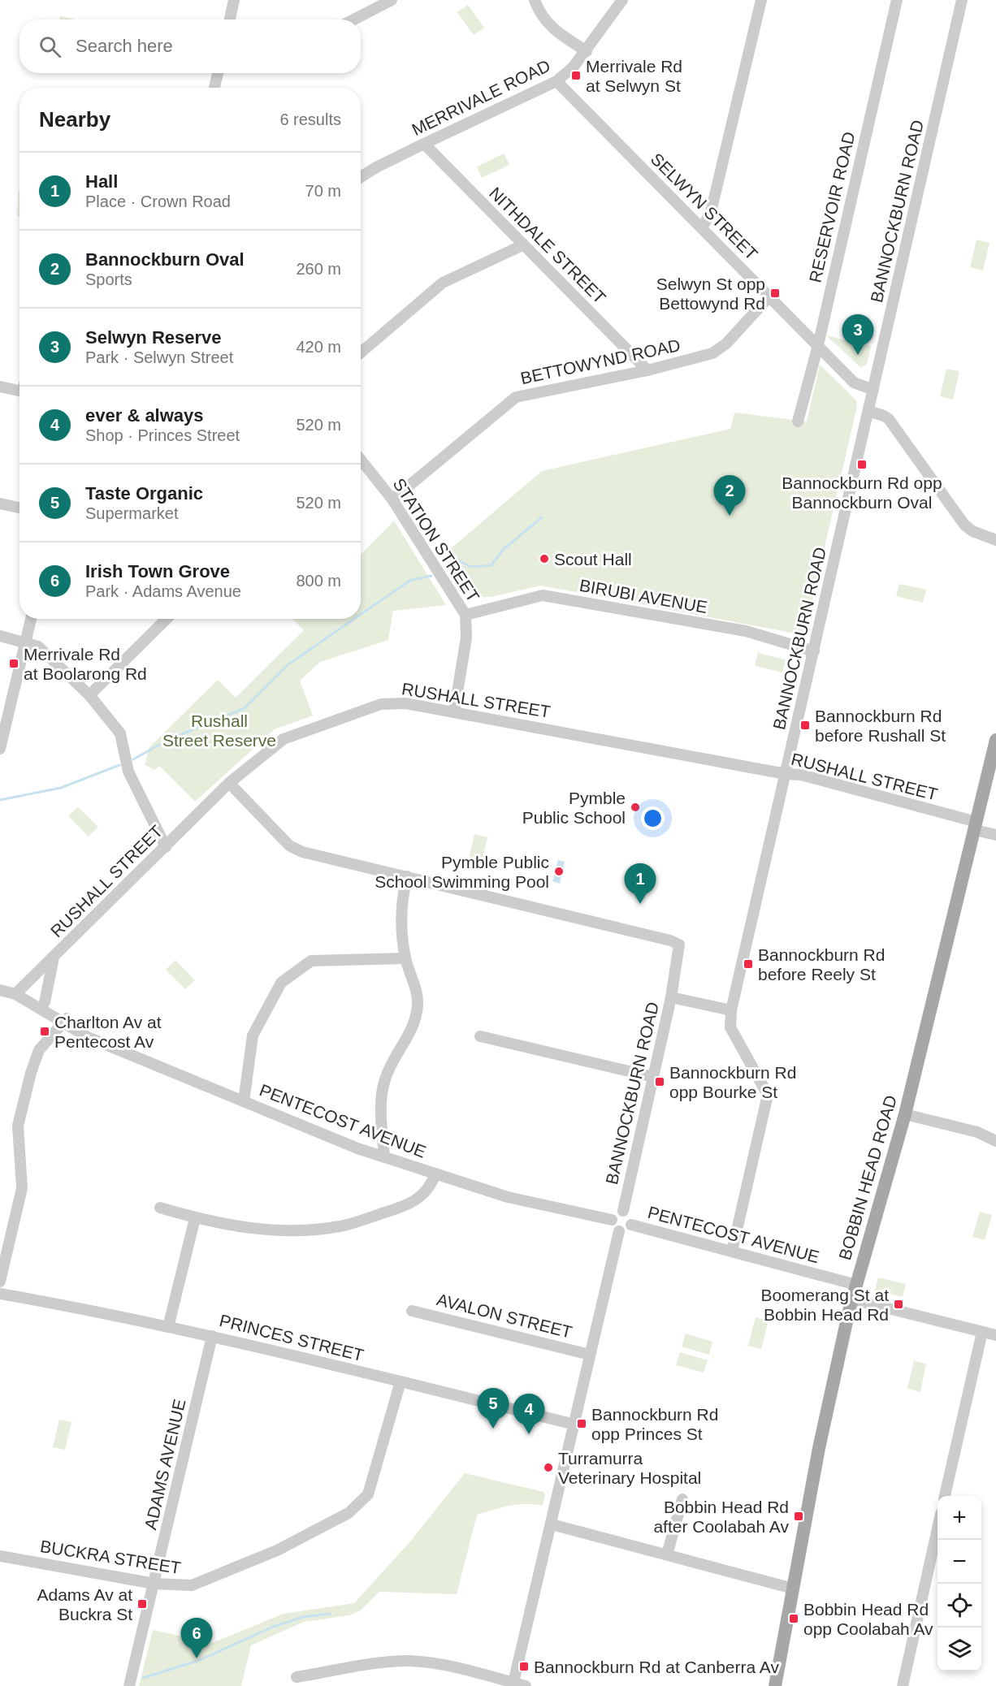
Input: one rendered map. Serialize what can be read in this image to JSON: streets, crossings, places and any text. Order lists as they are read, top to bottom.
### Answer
{
  "streets": {
    "main road": ["BOBBIN HEAD ROAD"],
    "street": [
      "MERRIVALE ROAD",
      "SELWYN STREET",
      "RESERVOIR ROAD",
      "BANNOCKBURN ROAD",
      "NITHDALE STREET",
      "BETTOWYND ROAD",
      "STATION STREET",
      "BIRUBI AVENUE",
      "RUSHALL STREET",
      "PENTECOST AVENUE",
      "AVALON STREET",
      "PRINCES STREET",
      "ADAMS AVENUE",
      "BUCKRA STREET"
    ]
  },
  "crossings": [
    ["MERRIVALE ROAD", "SELWYN STREET"],
    ["MERRIVALE ROAD", "NITHDALE STREET"],
    ["SELWYN STREET", "RESERVOIR ROAD"],
    ["SELWYN STREET", "BANNOCKBURN ROAD"],
    ["SELWYN STREET", "BETTOWYND ROAD"],
    ["BANNOCKBURN ROAD", "BIRUBI AVENUE"],
    ["BANNOCKBURN ROAD", "RUSHALL STREET"],
    ["BANNOCKBURN ROAD", "PENTECOST AVENUE"],
    ["NITHDALE STREET", "BETTOWYND ROAD"],
    ["BETTOWYND ROAD", "STATION STREET"],
    ["STATION STREET", "BIRUBI AVENUE"],
    ["STATION STREET", "RUSHALL STREET"],
    ["RUSHALL STREET", "PENTECOST AVENUE"],
    ["RUSHALL STREET", "BOBBIN HEAD ROAD"],
    ["PENTECOST AVENUE", "BOBBIN HEAD ROAD"],
    ["PRINCES STREET", "ADAMS AVENUE"],
    ["PRINCES STREET", "BUCKRA STREET"],
    ["ADAMS AVENUE", "BUCKRA STREET"]
  ],
  "parks": ["Rushall Street Reserve"],
  "places": {
    "transit": [
      "Merrivale Rd at Selwyn St",
      "Selwyn St opp Bettowynd Rd",
      "Bannockburn Rd opp Bannockburn Oval",
      "Merrivale Rd at Boolarong Rd",
      "Bannockburn Rd before Rushall St",
      "Bannockburn Rd before Reely St",
      "Charlton Av at Pentecost Av",
      "Bannockburn Rd opp Bourke St",
      "Boomerang St at Bobbin Head Rd",
      "Bannockburn Rd opp Princes St",
      "Bobbin Head Rd after Coolabah Av",
      "Adams Av at Buckra St",
      "Bobbin Head Rd opp Coolabah Av",
      "Bannockburn Rd at Canberra Av"
    ],
    "other": [
      "Scout Hall",
      "Pymble Public School",
      "Pymble Public School Swimming Pool",
      "Turramurra Veterinary Hospital"
    ]
  },
  "page": {
    "search": "Search here",
    "heading": ["Nearby", "6 results"],
    "list": [
      {
        "mark": "1",
        "name": "Hall",
        "note": "Place · Crown Road",
        "value": "70 m"
      },
      {
        "mark": "2",
        "name": "Bannockburn Oval",
        "note": "Sports",
        "value": "260 m"
      },
      {
        "mark": "3",
        "name": "Selwyn Reserve",
        "note": "Park · Selwyn Street",
        "value": "420 m"
      },
      {
        "mark": "4",
        "name": "ever & always",
        "note": "Shop · Princes Street",
        "value": "520 m"
      },
      {
        "mark": "5",
        "name": "Taste Organic",
        "note": "Supermarket",
        "value": "520 m"
      },
      {
        "mark": "6",
        "name": "Irish Town Grove",
        "note": "Park · Adams Avenue",
        "value": "800 m"
      }
    ],
    "pins": [
      "3",
      "2",
      "1",
      "5",
      "4",
      "6"
    ],
    "map_buttons": ["+", "−"]
  }
}
